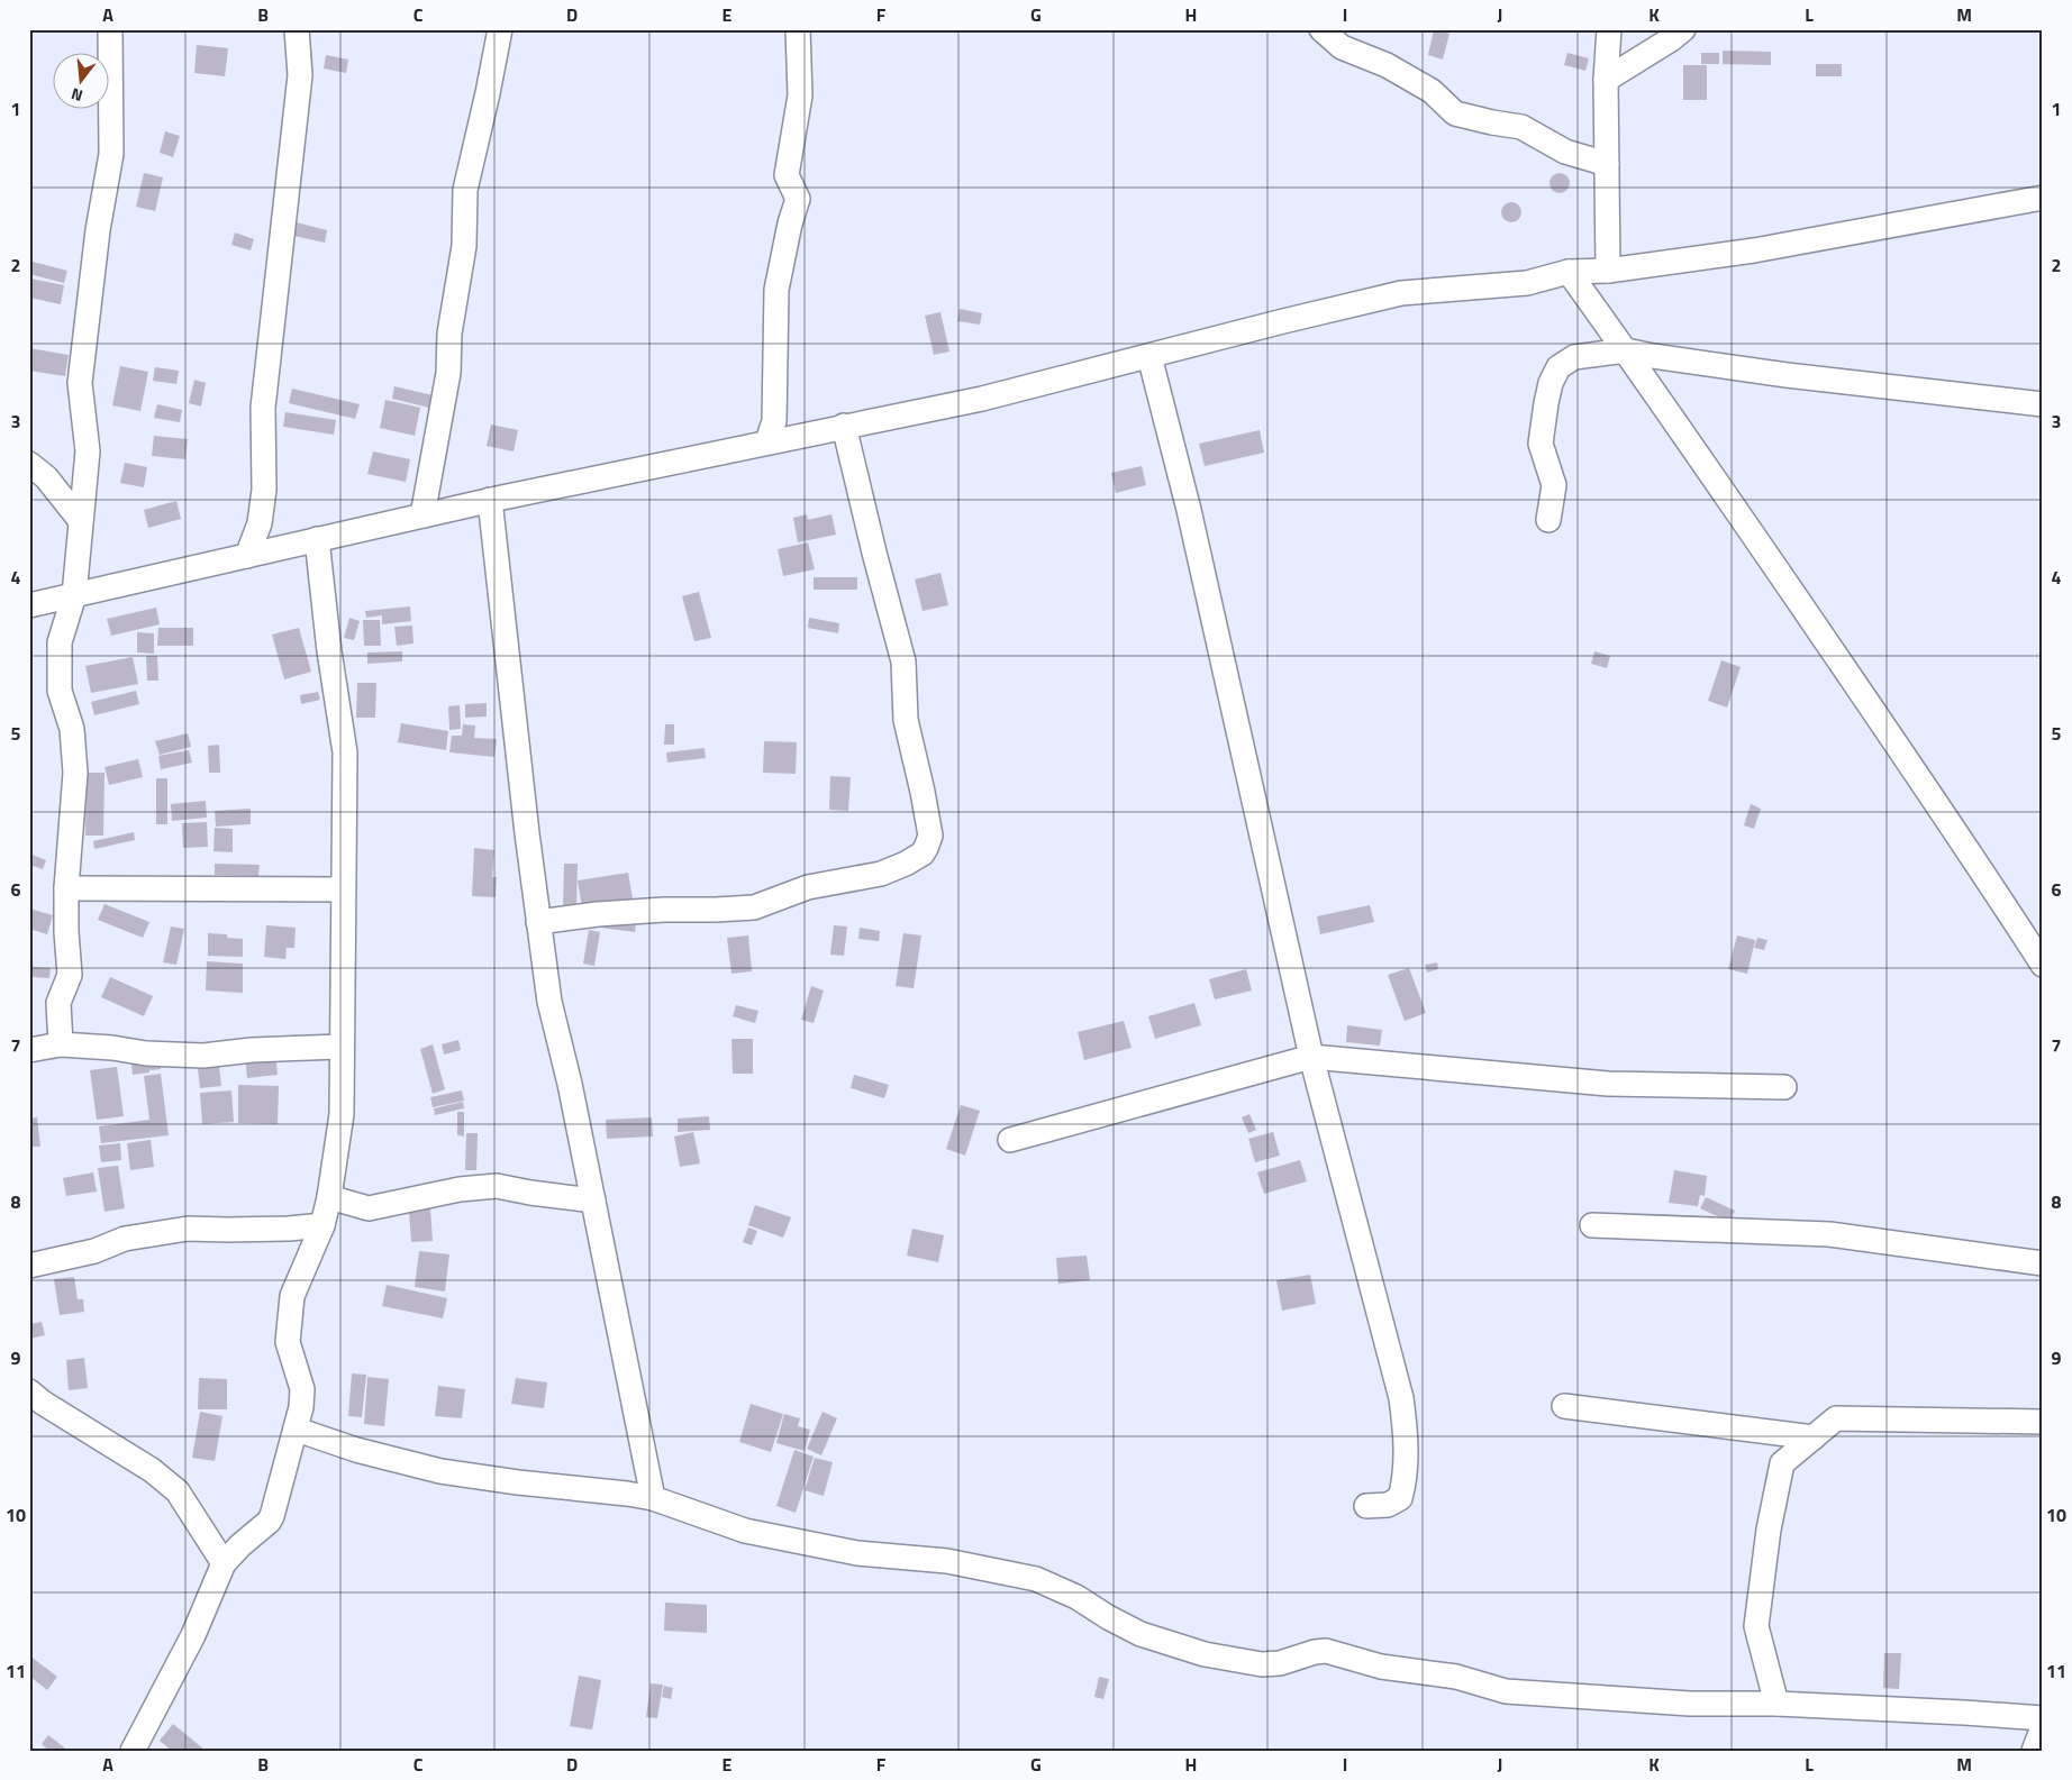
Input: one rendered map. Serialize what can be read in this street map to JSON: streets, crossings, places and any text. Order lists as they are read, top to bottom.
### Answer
{
  "north": "bottom",
  "grid": {
    "columns": [
      "A",
      "B",
      "C",
      "D",
      "E",
      "F",
      "G",
      "H",
      "I",
      "J",
      "K",
      "L",
      "M"
    ],
    "rows": [
      "1",
      "2",
      "3",
      "4",
      "5",
      "6",
      "7",
      "8",
      "9",
      "10",
      "11"
    ]
  }
}
